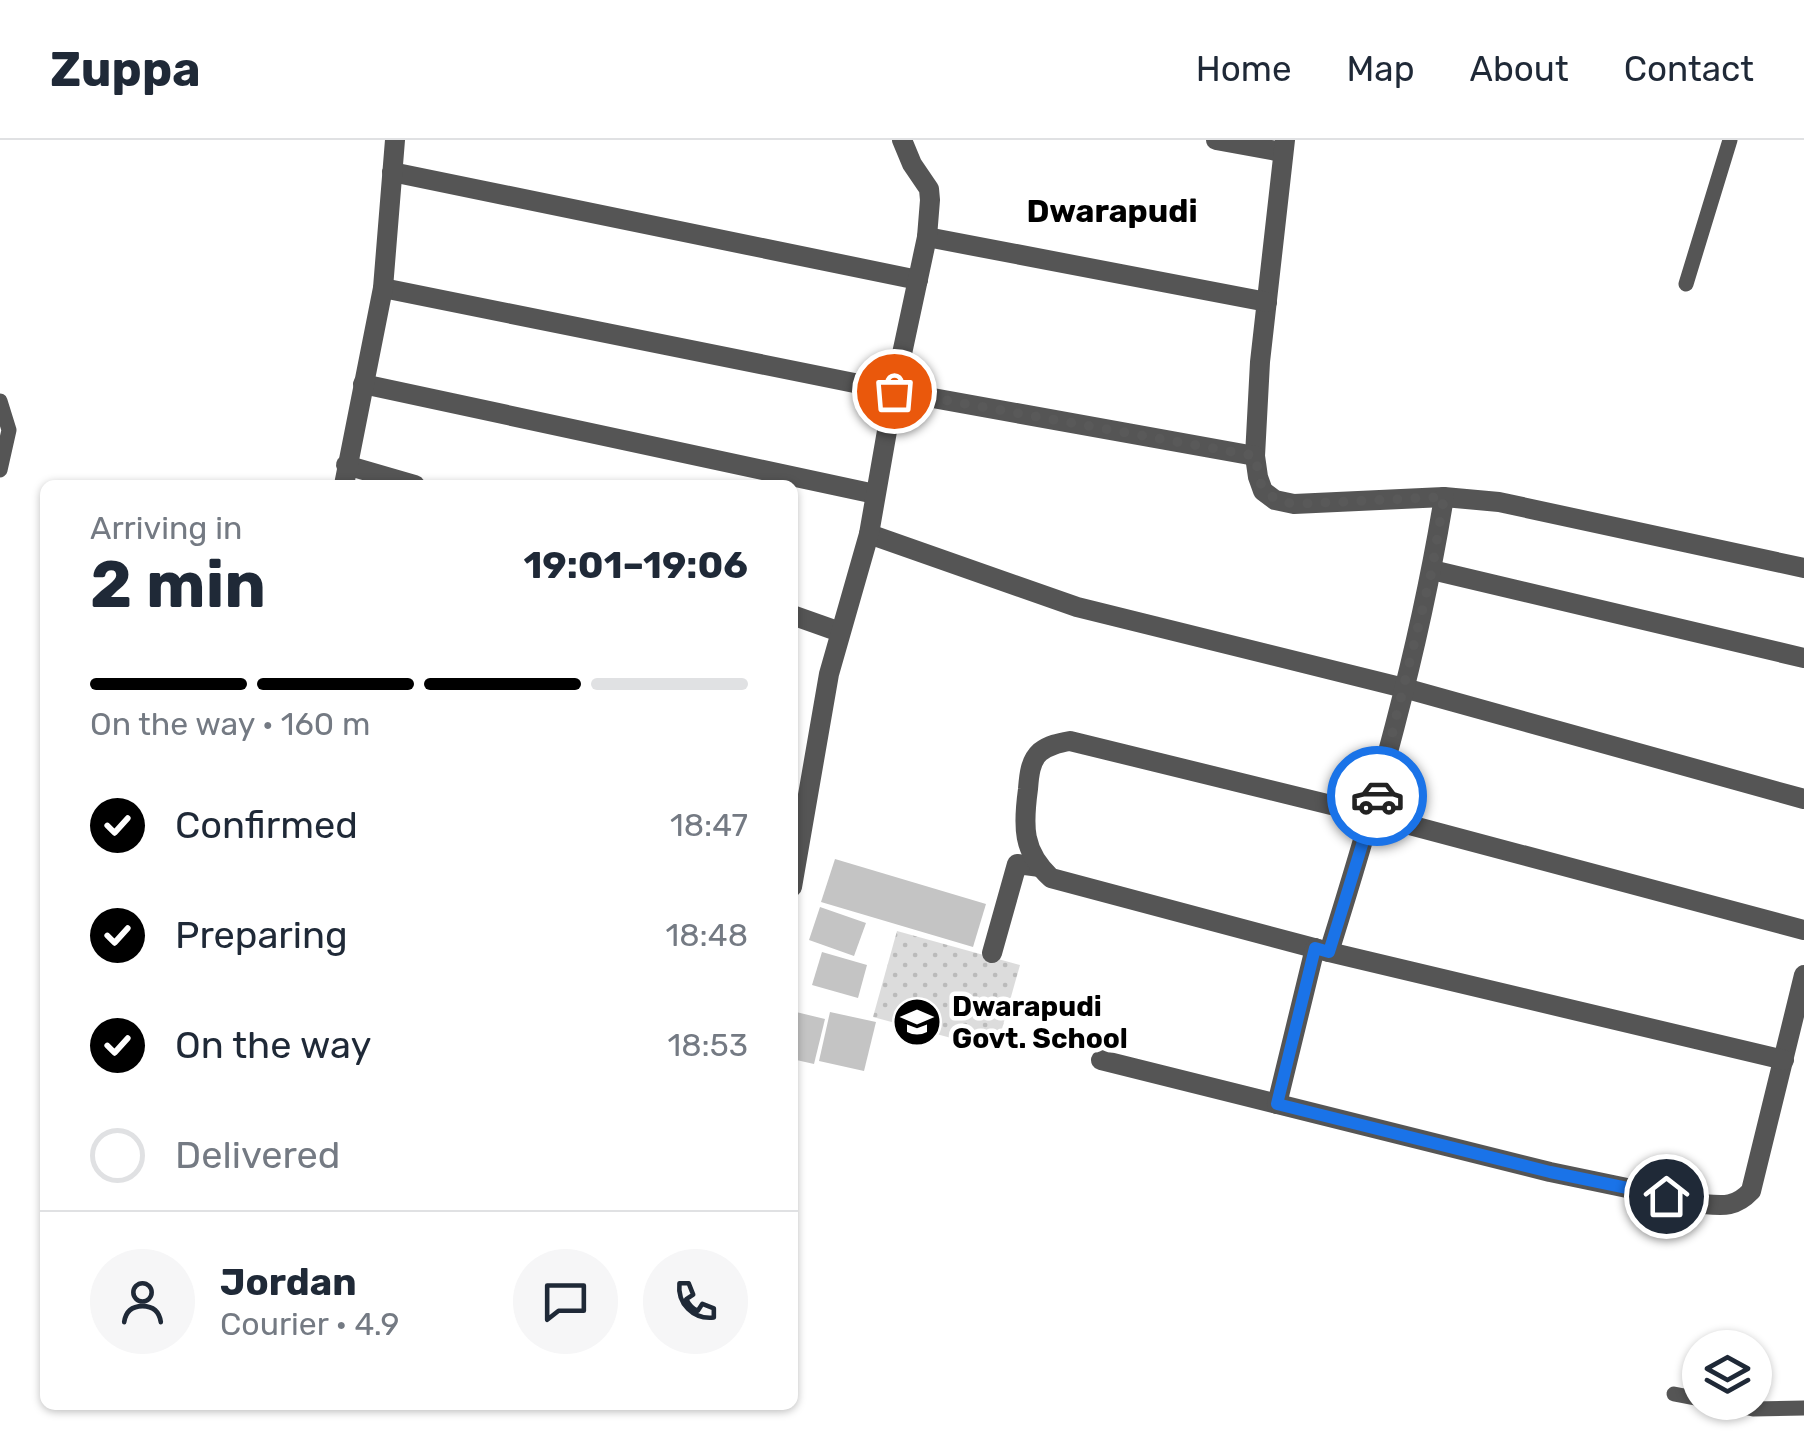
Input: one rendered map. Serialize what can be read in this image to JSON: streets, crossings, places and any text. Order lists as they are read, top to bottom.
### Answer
{
  "districts": ["Dwarapudi"],
  "places": {
    "school or university": ["Dwarapudi Govt. School"]
  },
  "page": {
    "header": "Zuppa",
    "nav": [
      "Home",
      "Map",
      "About",
      "Contact"
    ],
    "heading": ["2 min", "Arriving in", "19:01–19:06"],
    "panel": ["Jordan", "Courier · 4.9"],
    "bar": "On the way · 160 m",
    "list": [
      ["Confirmed", "18:47"],
      ["Preparing", "18:48"],
      ["On the way", "18:53"],
      "Delivered"
    ]
  }
}
